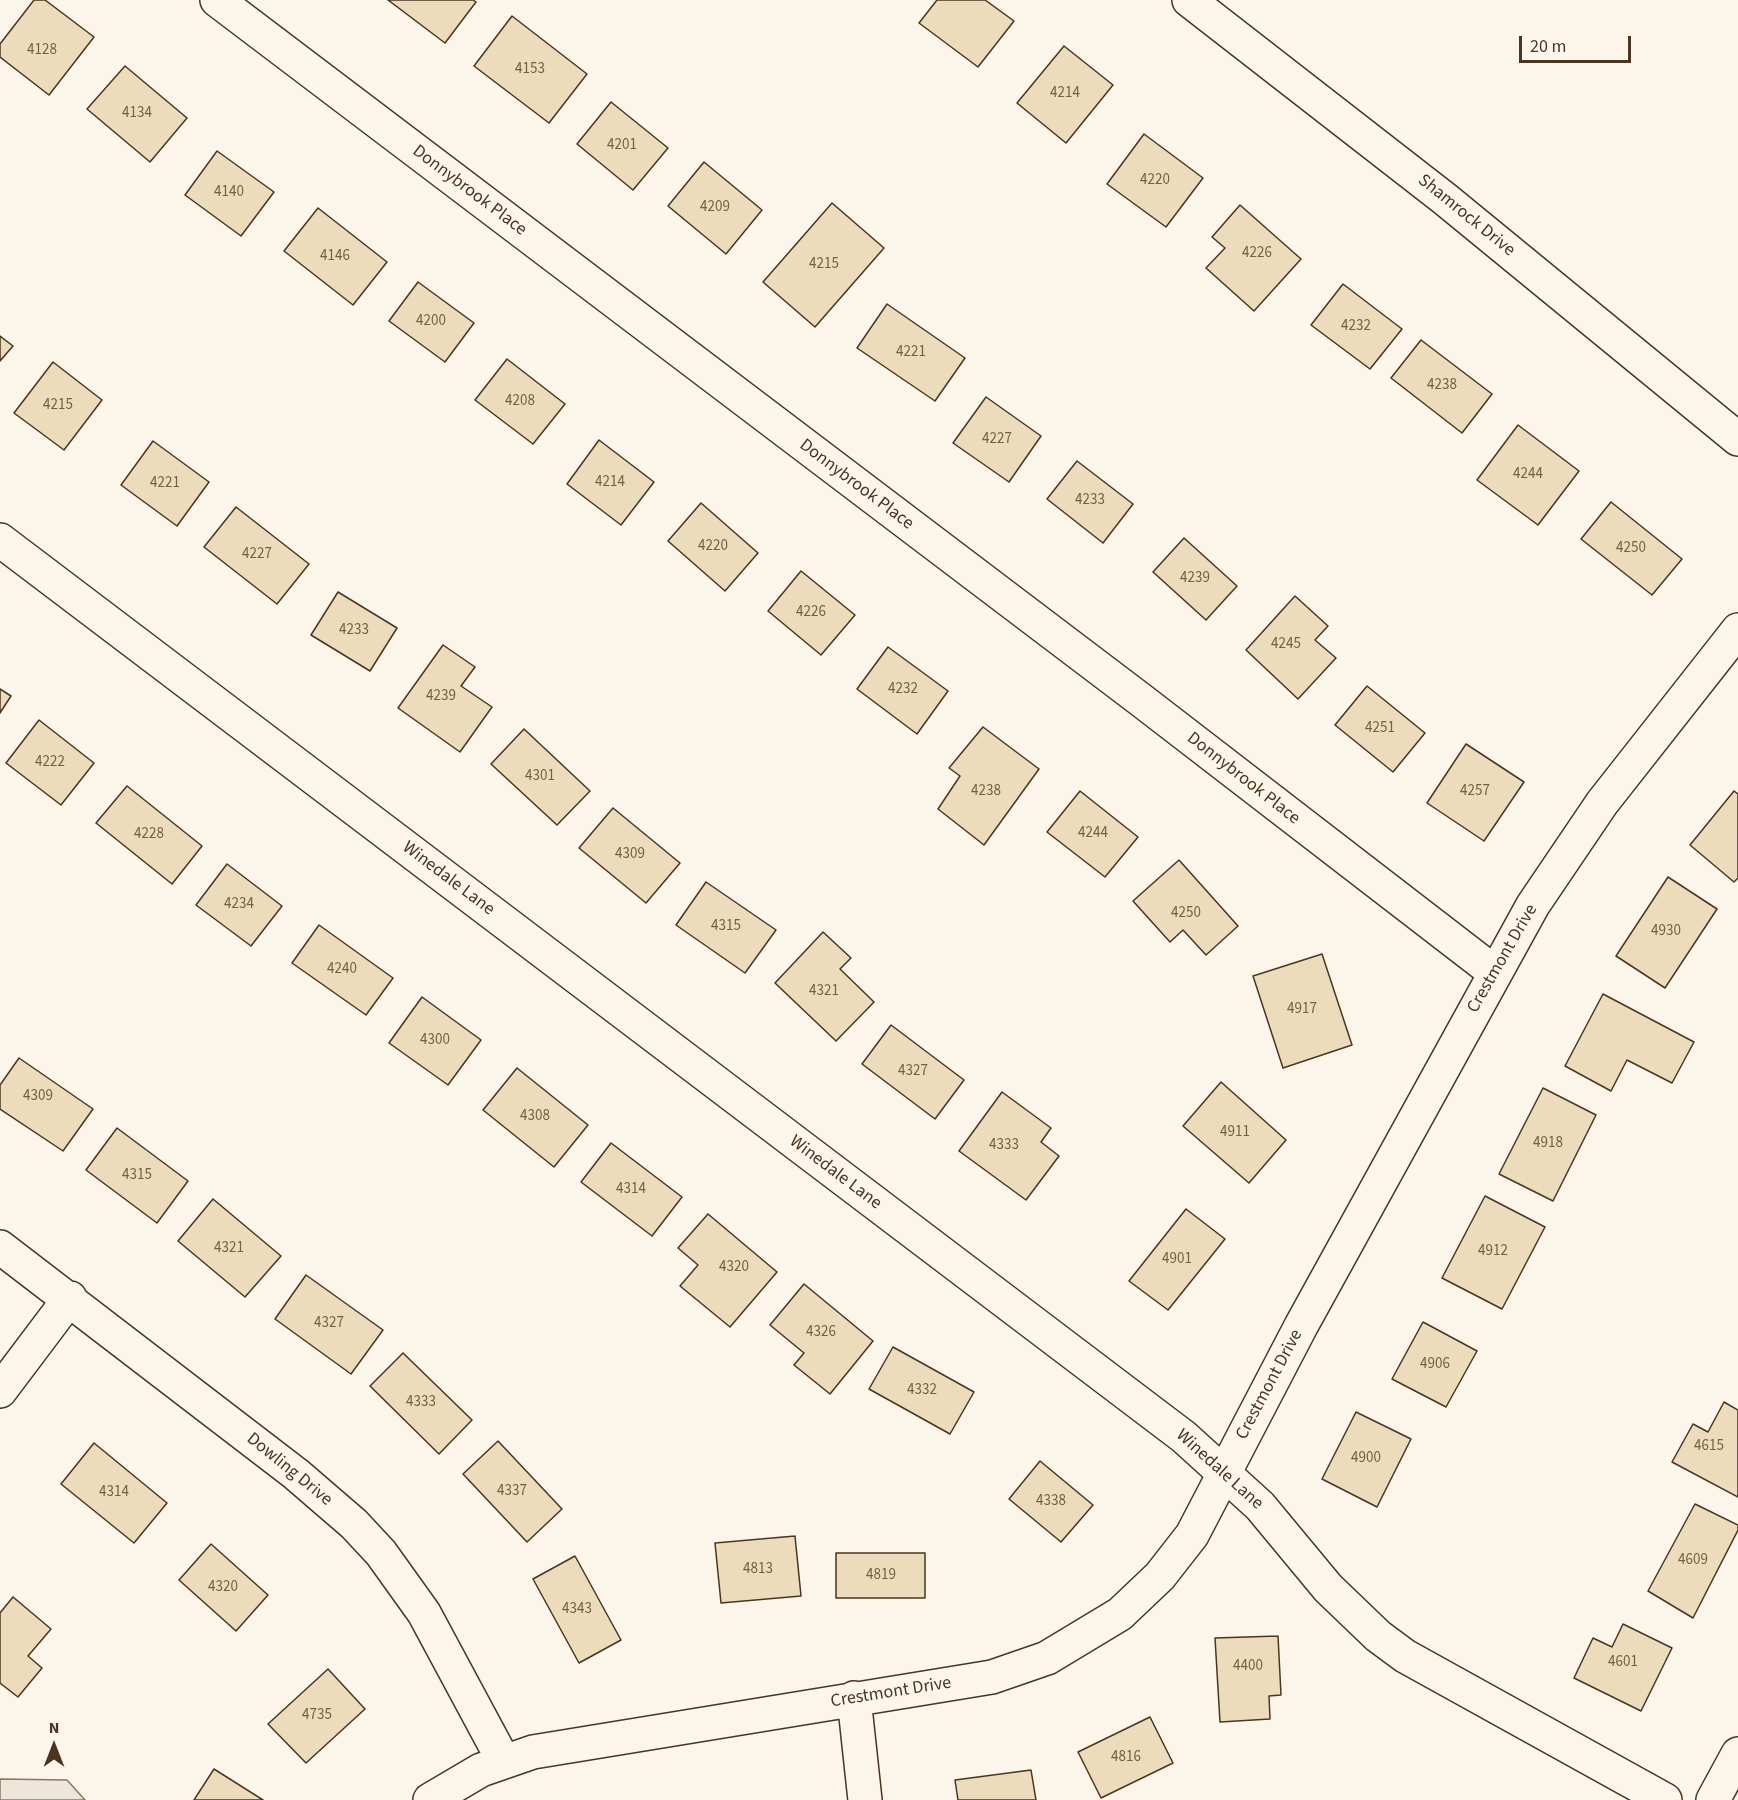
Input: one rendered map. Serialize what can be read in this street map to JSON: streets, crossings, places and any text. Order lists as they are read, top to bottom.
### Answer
{
  "streets": {
    "street": [
      "Donnybrook Place",
      "Shamrock Drive",
      "Winedale Lane",
      "Crestmont Drive",
      "Dowling Drive"
    ]
  },
  "crossings": [
    ["Donnybrook Place", "Crestmont Drive"],
    ["Winedale Lane", "Crestmont Drive"],
    ["Crestmont Drive", "Dowling Drive"]
  ],
  "house_numbers": [
    "4128",
    "4153",
    "4214",
    "4134",
    "4201",
    "4220",
    "4140",
    "4209",
    "4226",
    "4146",
    "4215",
    "4200",
    "4232",
    "4221",
    "4238",
    "4208",
    "4215",
    "4227",
    "4244",
    "4214",
    "4221",
    "4233",
    "4220",
    "4250",
    "4227",
    "4239",
    "4226",
    "4233",
    "4245",
    "4232",
    "4239",
    "4251",
    "4222",
    "4301",
    "4238",
    "4257",
    "4244",
    "4228",
    "4309",
    "4234",
    "4250",
    "4315",
    "4930",
    "4240",
    "4321",
    "4917",
    "4300",
    "4327",
    "4309",
    "4308",
    "4911",
    "4918",
    "4333",
    "4315",
    "4314",
    "4321",
    "4912",
    "4901",
    "4320",
    "4327",
    "4326",
    "4906",
    "4332",
    "4333",
    "4615",
    "4900",
    "4337",
    "4314",
    "4338",
    "4609",
    "4813",
    "4819",
    "4320",
    "4343",
    "4601",
    "4400",
    "4735",
    "4816"
  ],
  "scale_bar": "20 m",
  "north": "top"
}
